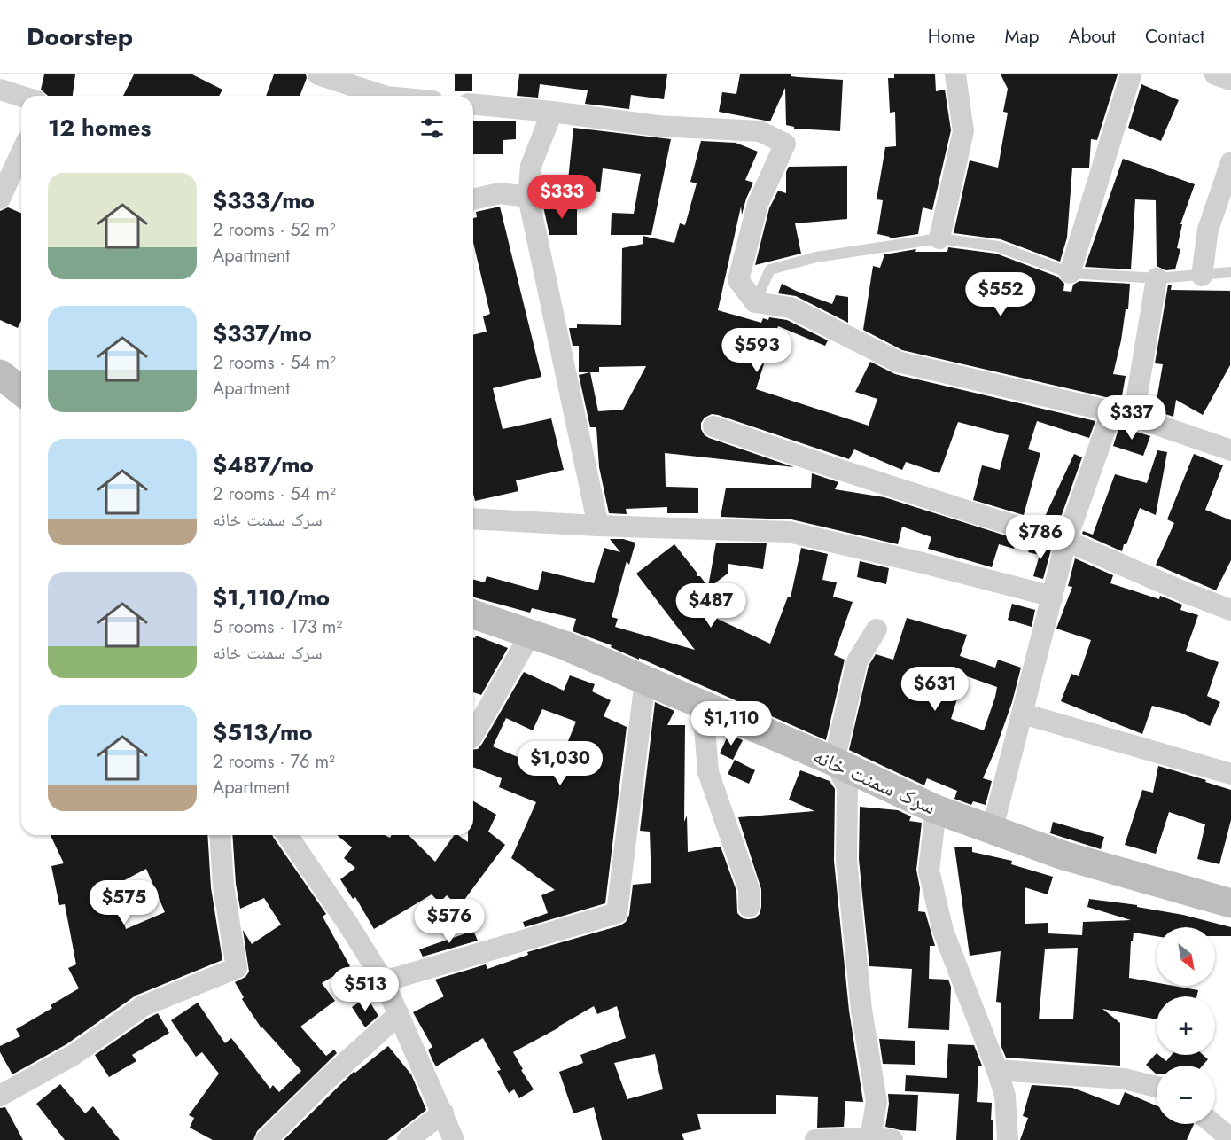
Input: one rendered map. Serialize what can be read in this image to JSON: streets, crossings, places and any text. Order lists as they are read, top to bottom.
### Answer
{
  "streets": {
    "street": ["سرک سمنت خانه"]
  },
  "north": "bottom right",
  "page": {
    "header": "Doorstep",
    "nav": [
      "Home",
      "Map",
      "About",
      "Contact"
    ],
    "heading": "12 homes",
    "list": [
      {
        "name": "$333/mo",
        "note": "2 rooms · 52 m² · Apartment"
      },
      {
        "name": "$337/mo",
        "note": "2 rooms · 54 m² · Apartment"
      },
      {
        "name": "$487/mo",
        "note": "2 rooms · 54 m² · سرک سمنت خانه"
      },
      {
        "name": "$1,110/mo",
        "note": "5 rooms · 173 m² · سرک سمنت خانه"
      },
      {
        "name": "$513/mo",
        "note": "2 rooms · 76 m² · Apartment"
      }
    ],
    "price": [
      "$333",
      "$552",
      "$593",
      "$337",
      "$786",
      "$487",
      "$631",
      "$1,110",
      "$1,030",
      "$575",
      "$576",
      "$513"
    ],
    "map_buttons": ["+", "−"]
  }
}
